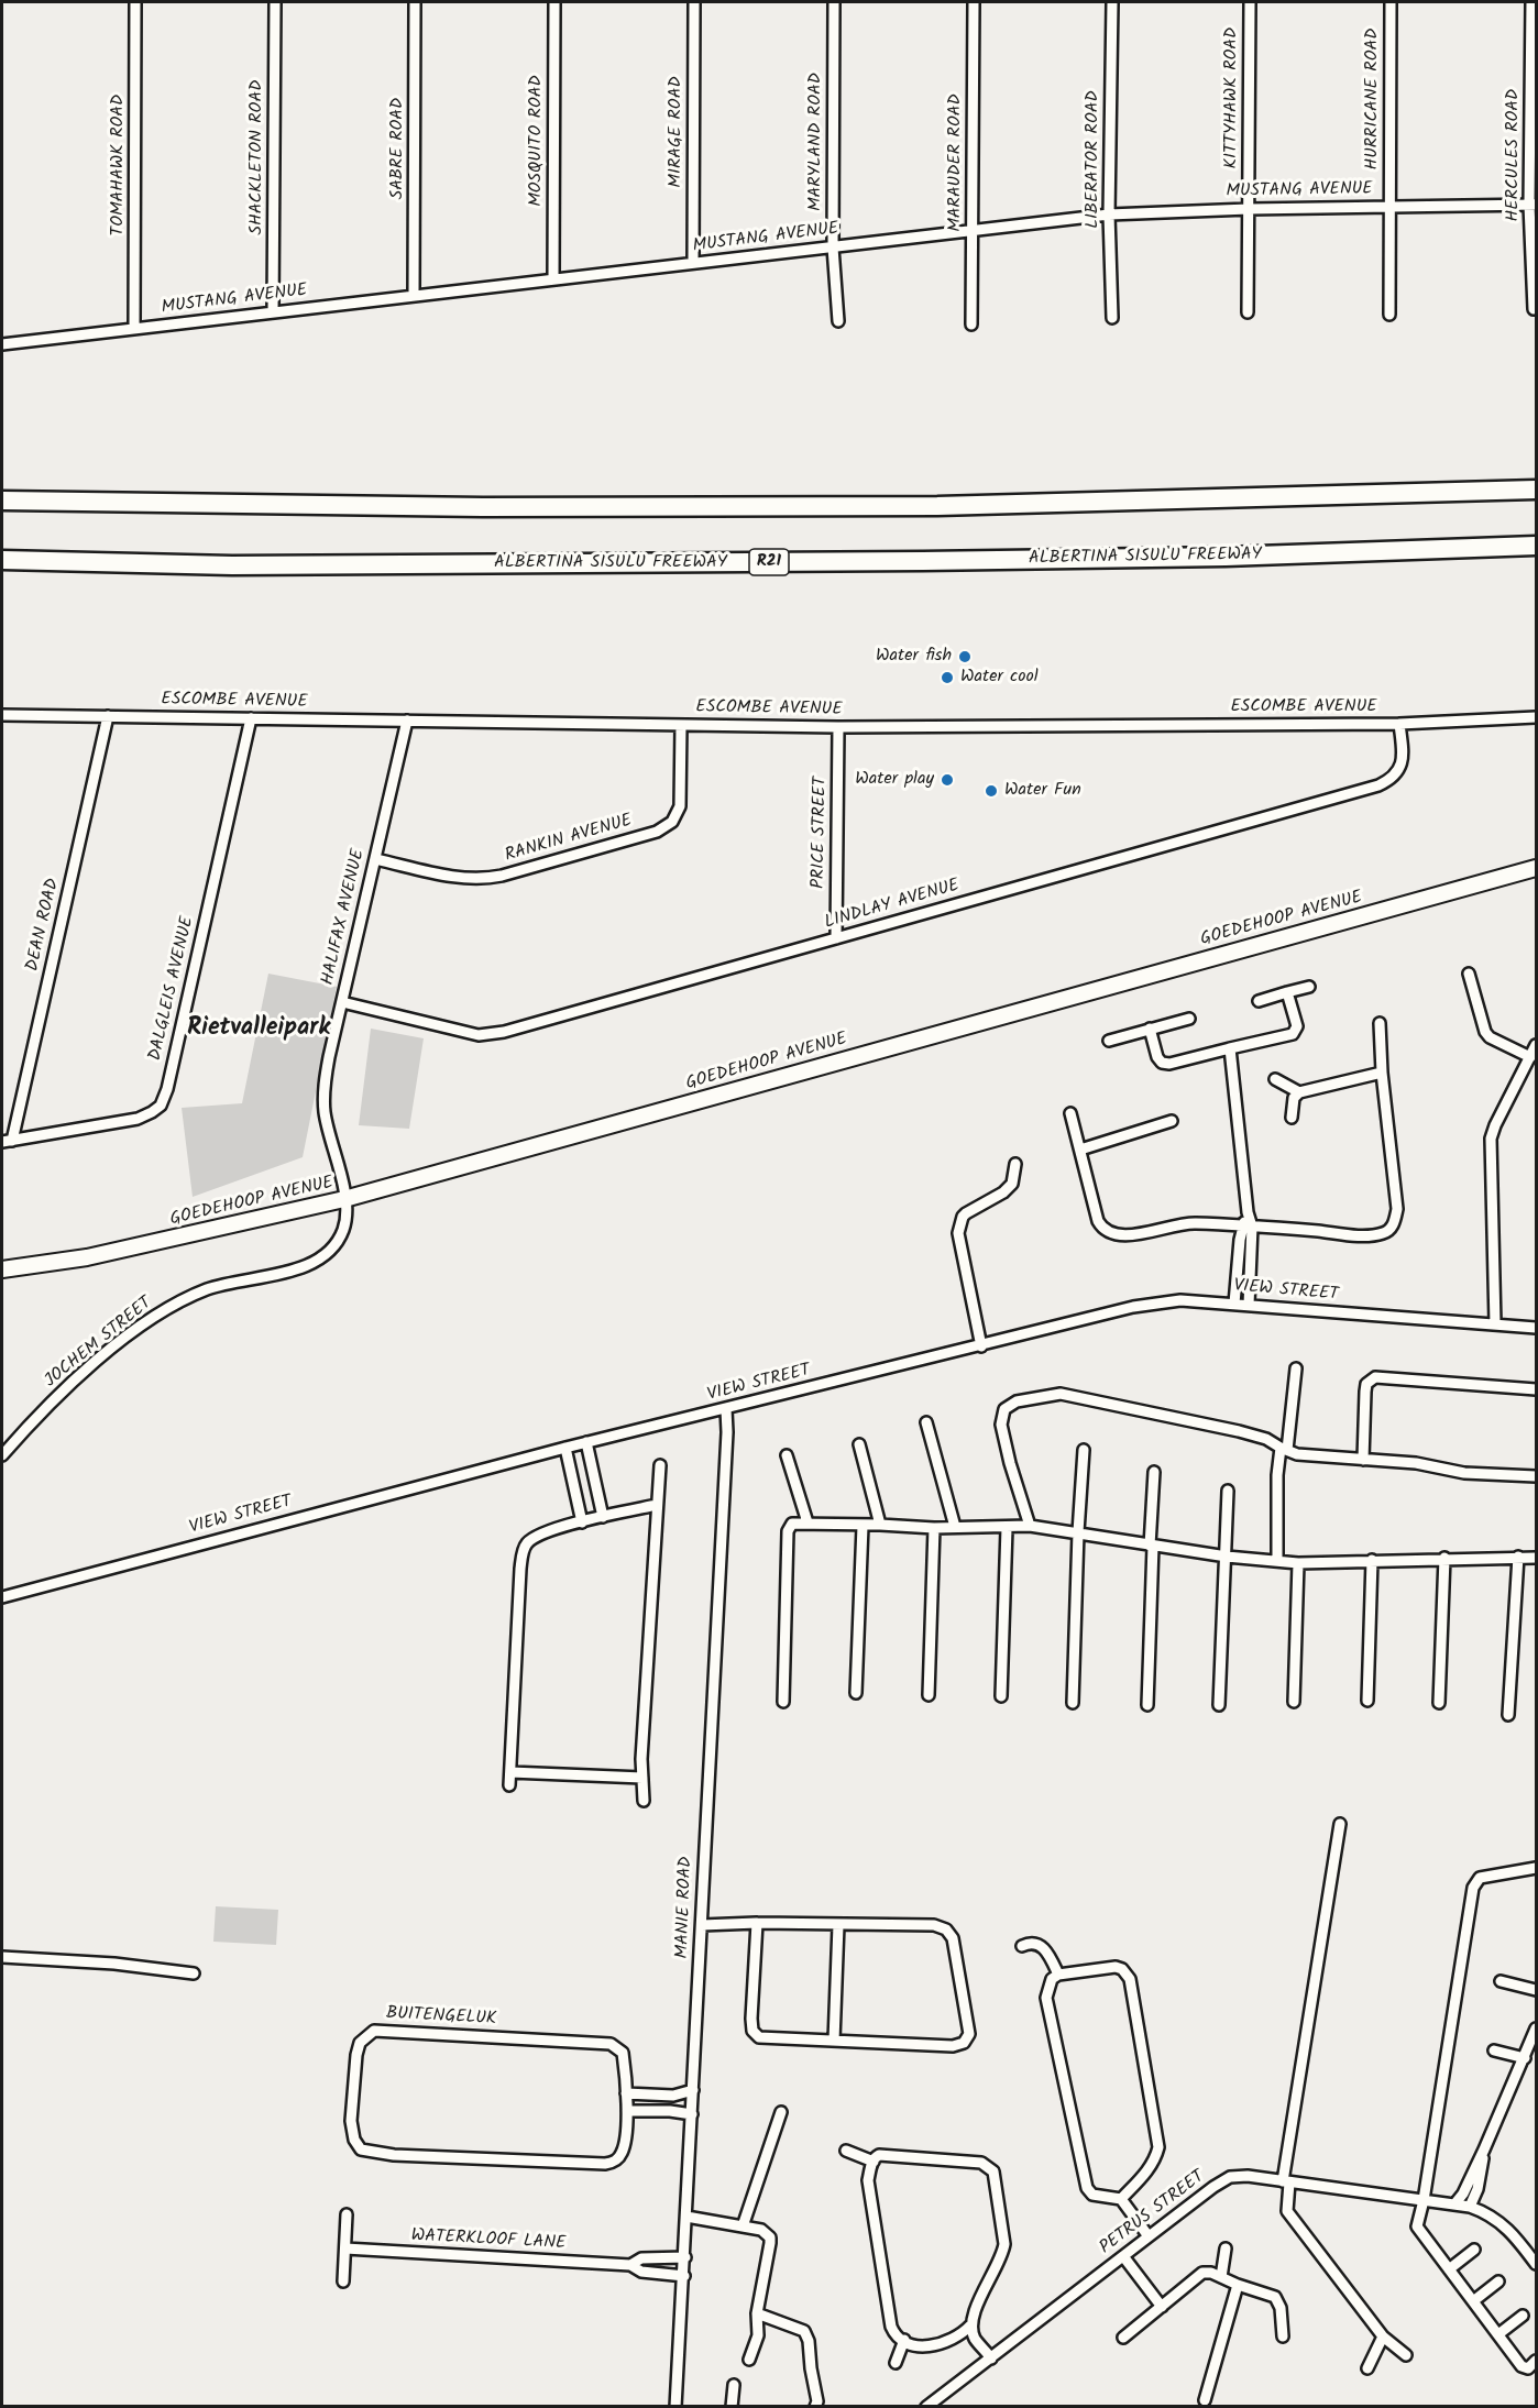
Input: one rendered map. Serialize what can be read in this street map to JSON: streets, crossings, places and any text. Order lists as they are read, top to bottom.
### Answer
{
  "streets": {
    "highway": ["ALBERTINA SISULU FREEWAY", "R21"],
    "main road": ["GOEDEHOOP AVENUE"],
    "street": [
      "KITTYHAWK ROAD",
      "HURRICANE ROAD",
      "MIRAGE ROAD",
      "MOSQUITO ROAD",
      "MARYLAND ROAD",
      "SABRE ROAD",
      "HERCULES ROAD",
      "SHACKLETON ROAD",
      "LIBERATOR ROAD",
      "MARAUDER ROAD",
      "TOMAHAWK ROAD",
      "MUSTANG AVENUE",
      "ESCOMBE AVENUE",
      "PRICE STREET",
      "RANKIN AVENUE",
      "LINDLAY AVENUE",
      "HALIFAX AVENUE",
      "DEAN ROAD",
      "DALGLEIS AVENUE",
      "VIEW STREET",
      "JOCHEM STREET",
      "MANIE ROAD",
      "BUITENGELUK",
      "PETRUS STREET",
      "WATERKLOOF LANE"
    ]
  },
  "crossings": [
    ["KITTYHAWK ROAD", "MUSTANG AVENUE"],
    ["HURRICANE ROAD", "MUSTANG AVENUE"],
    ["MIRAGE ROAD", "MUSTANG AVENUE"],
    ["MOSQUITO ROAD", "MUSTANG AVENUE"],
    ["MARYLAND ROAD", "MUSTANG AVENUE"],
    ["SABRE ROAD", "MUSTANG AVENUE"],
    ["HERCULES ROAD", "MUSTANG AVENUE"],
    ["SHACKLETON ROAD", "MUSTANG AVENUE"],
    ["LIBERATOR ROAD", "MUSTANG AVENUE"],
    ["MARAUDER ROAD", "MUSTANG AVENUE"],
    ["TOMAHAWK ROAD", "MUSTANG AVENUE"],
    ["ESCOMBE AVENUE", "PRICE STREET"],
    ["ESCOMBE AVENUE", "RANKIN AVENUE"],
    ["ESCOMBE AVENUE", "LINDLAY AVENUE"],
    ["ESCOMBE AVENUE", "HALIFAX AVENUE"],
    ["ESCOMBE AVENUE", "DEAN ROAD"],
    ["ESCOMBE AVENUE", "DALGLEIS AVENUE"],
    ["PRICE STREET", "LINDLAY AVENUE"],
    ["RANKIN AVENUE", "HALIFAX AVENUE"],
    ["LINDLAY AVENUE", "HALIFAX AVENUE"],
    ["HALIFAX AVENUE", "GOEDEHOOP AVENUE"],
    ["HALIFAX AVENUE", "JOCHEM STREET"],
    ["GOEDEHOOP AVENUE", "JOCHEM STREET"],
    ["DEAN ROAD", "DALGLEIS AVENUE"],
    ["VIEW STREET", "MANIE ROAD"],
    ["MANIE ROAD", "WATERKLOOF LANE"]
  ],
  "districts": ["Rietvalleipark"],
  "places": [
    "Water fish",
    "Water cool",
    "Water play",
    "Water Fun"
  ]
}
